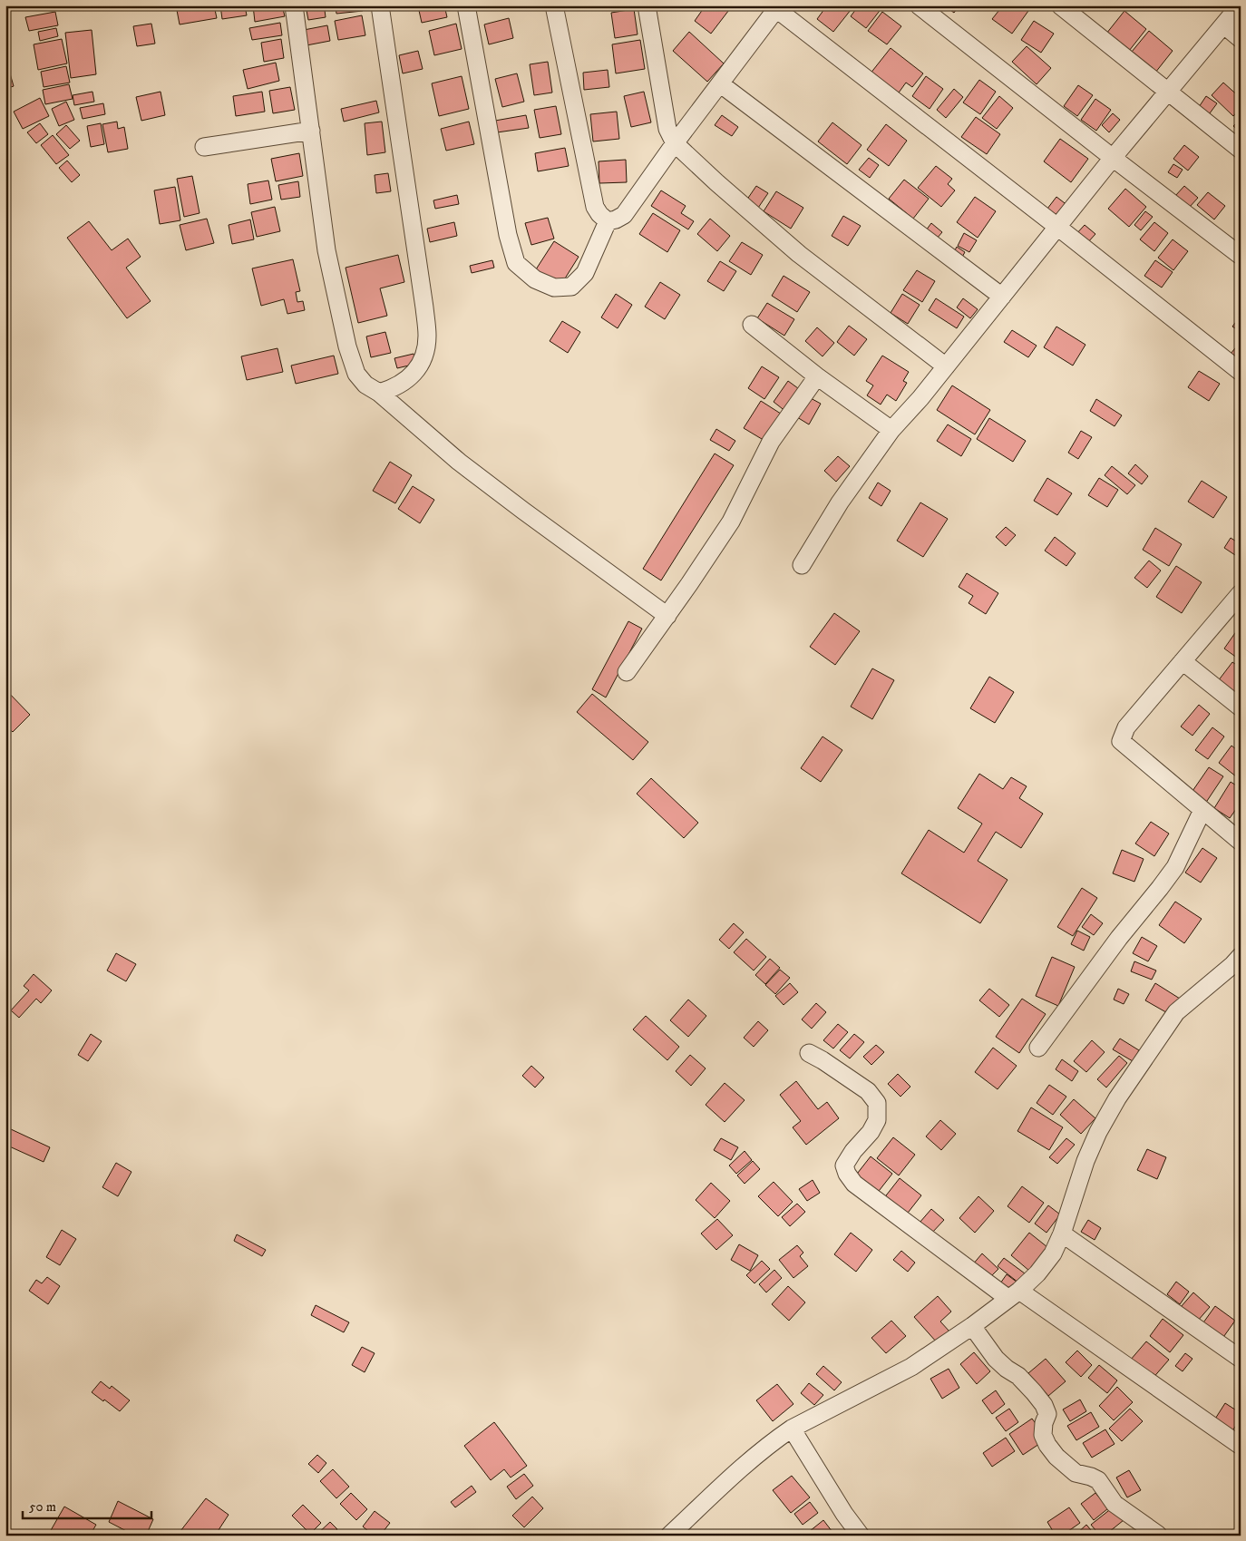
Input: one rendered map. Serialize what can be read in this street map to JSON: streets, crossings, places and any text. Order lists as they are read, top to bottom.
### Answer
{
  "scale_bar": "50 m"
}
